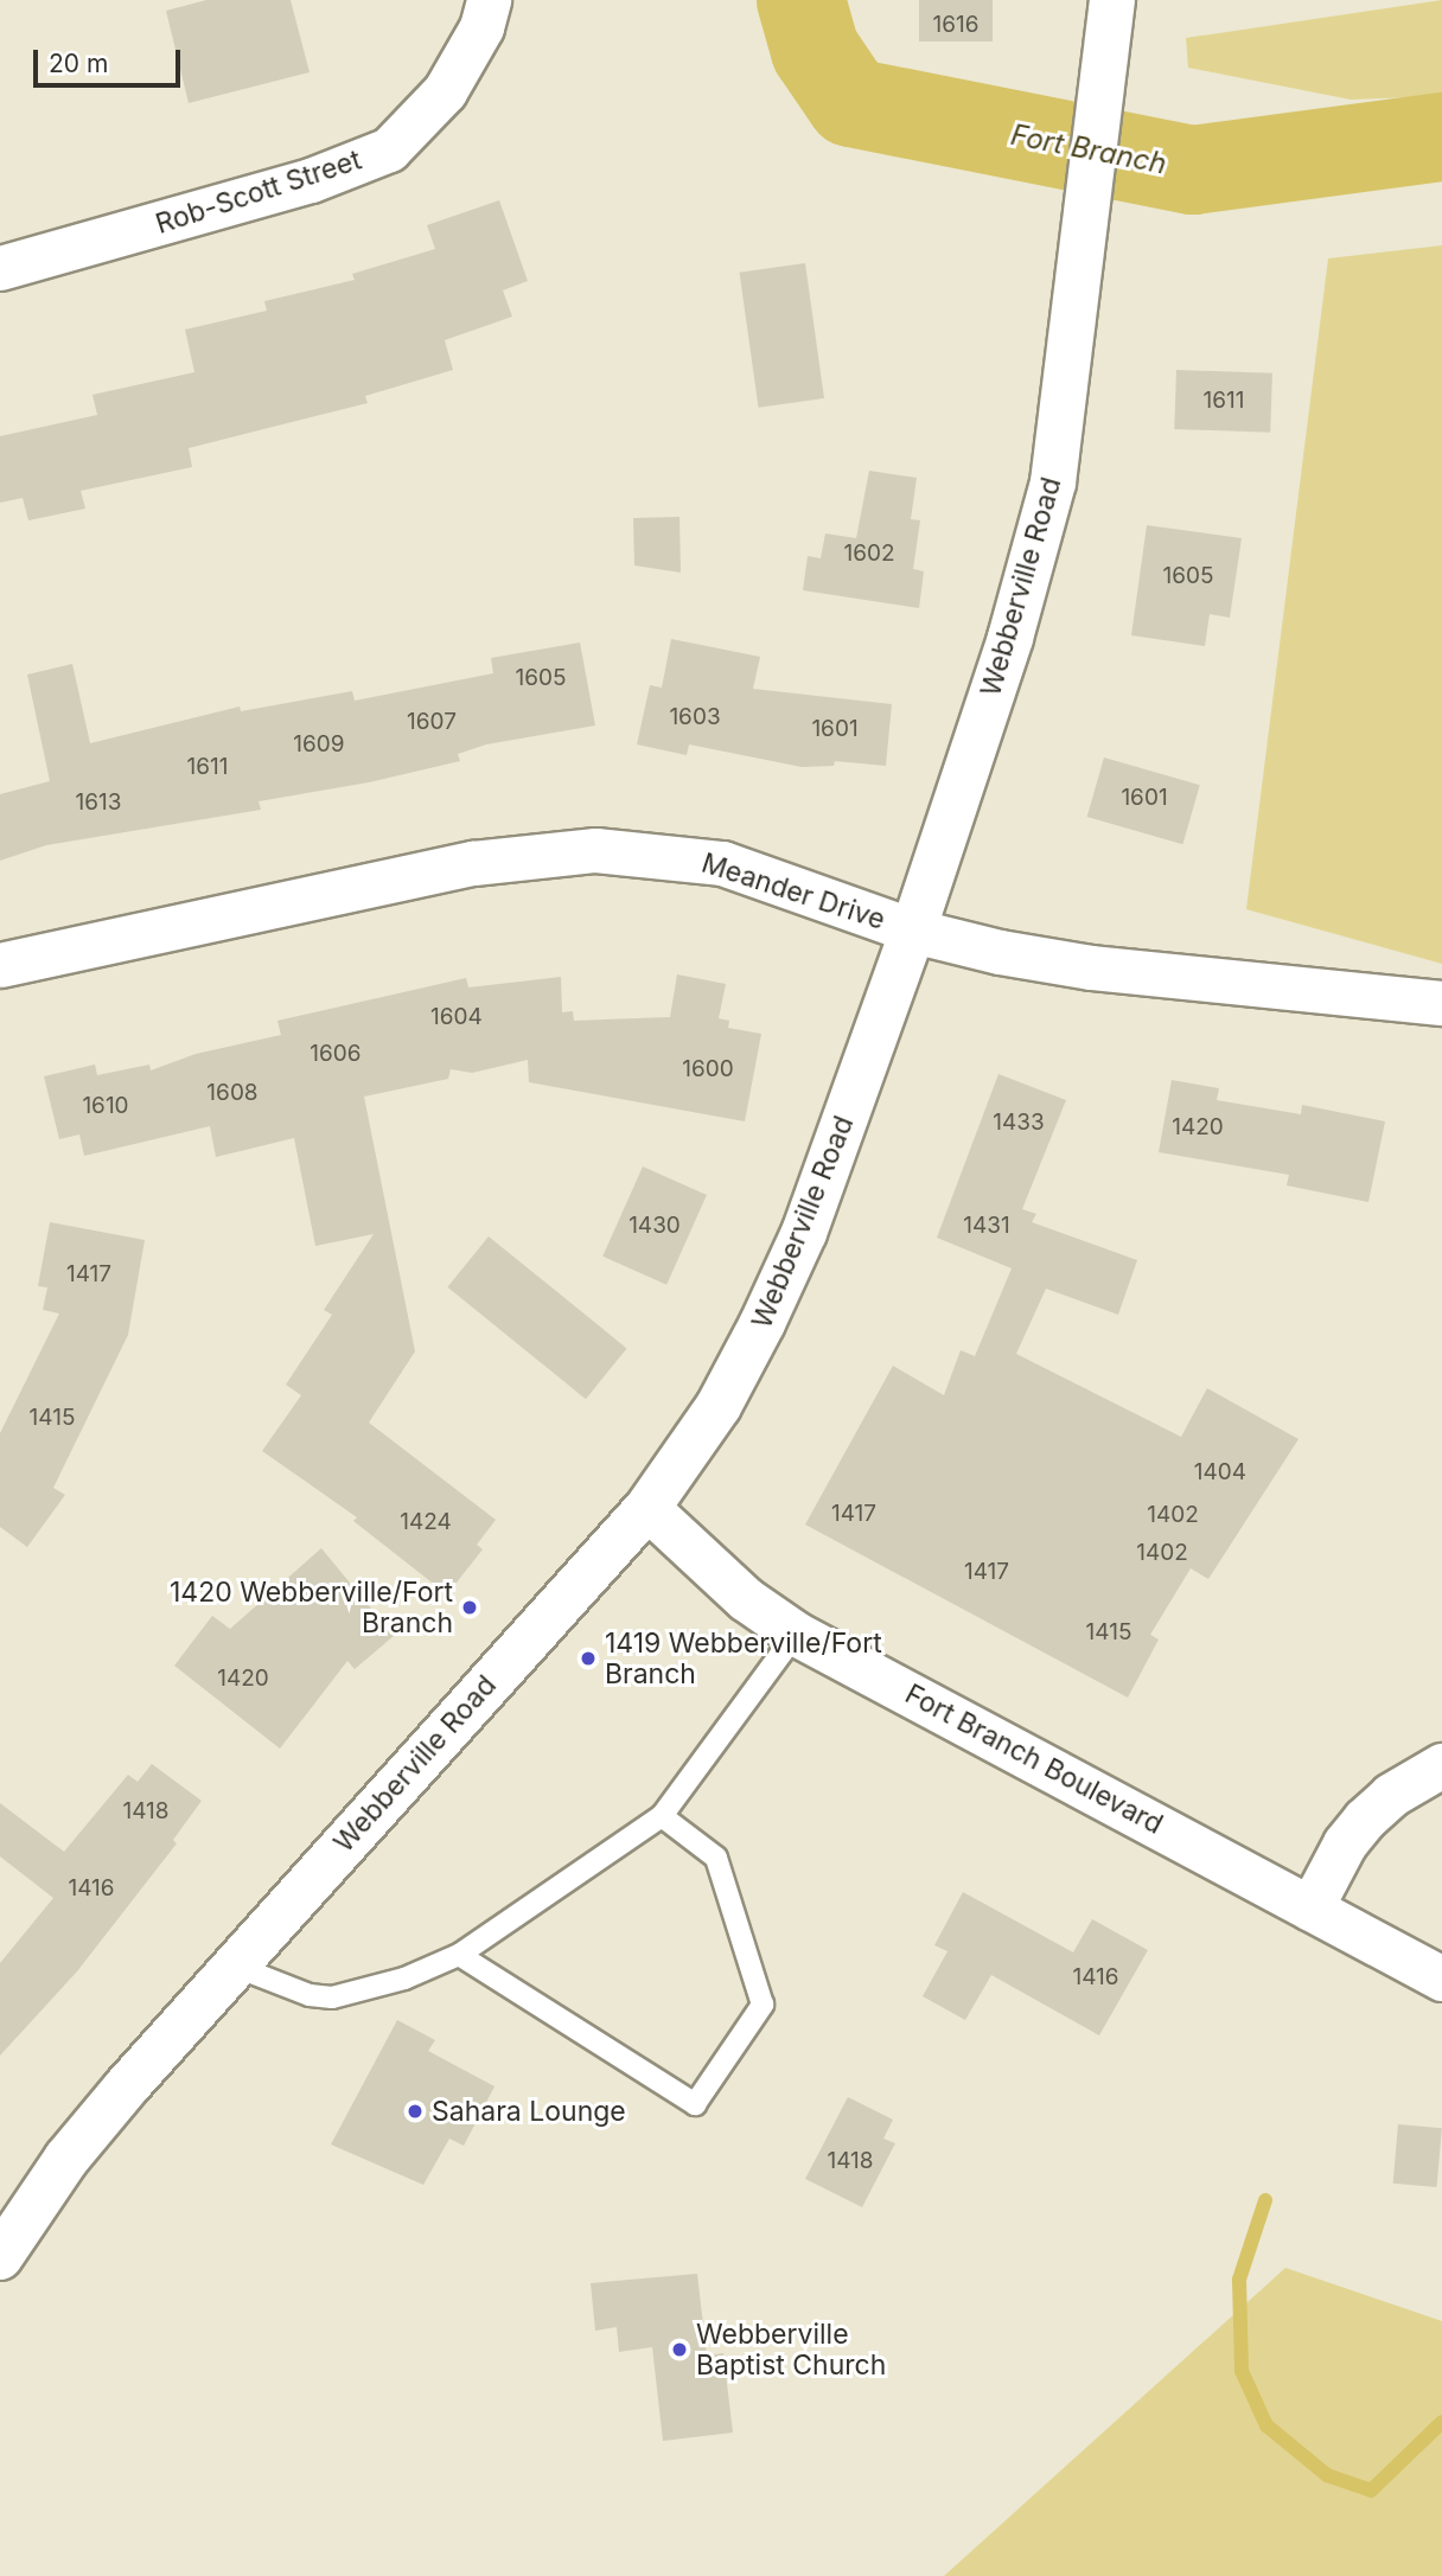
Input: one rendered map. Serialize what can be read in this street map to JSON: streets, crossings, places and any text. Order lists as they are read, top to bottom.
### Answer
{
  "streets": {
    "street": [
      "Rob-Scott Street",
      "Webberville Road",
      "Meander Drive",
      "Fort Branch Boulevard"
    ]
  },
  "crossings": [
    ["Webberville Road", "Meander Drive"],
    ["Webberville Road", "Fort Branch Boulevard"]
  ],
  "water": ["Fort Branch"],
  "places": [
    "1420 Webberville/Fort Branch",
    "1419 Webberville/Fort Branch",
    "Sahara Lounge",
    "Webberville Baptist Church"
  ],
  "house_numbers": [
    "1616",
    "1611",
    "1602",
    "1605",
    "1605",
    "1603",
    "1607",
    "1601",
    "1609",
    "1611",
    "1601",
    "1613",
    "1604",
    "1606",
    "1600",
    "1608",
    "1610",
    "1433",
    "1420",
    "1430",
    "1431",
    "1417",
    "1415",
    "1404",
    "1417",
    "1402",
    "1424",
    "1402",
    "1417",
    "1415",
    "1420",
    "1418",
    "1416",
    "1416",
    "1418"
  ],
  "scale_bar": "20 m"
}
